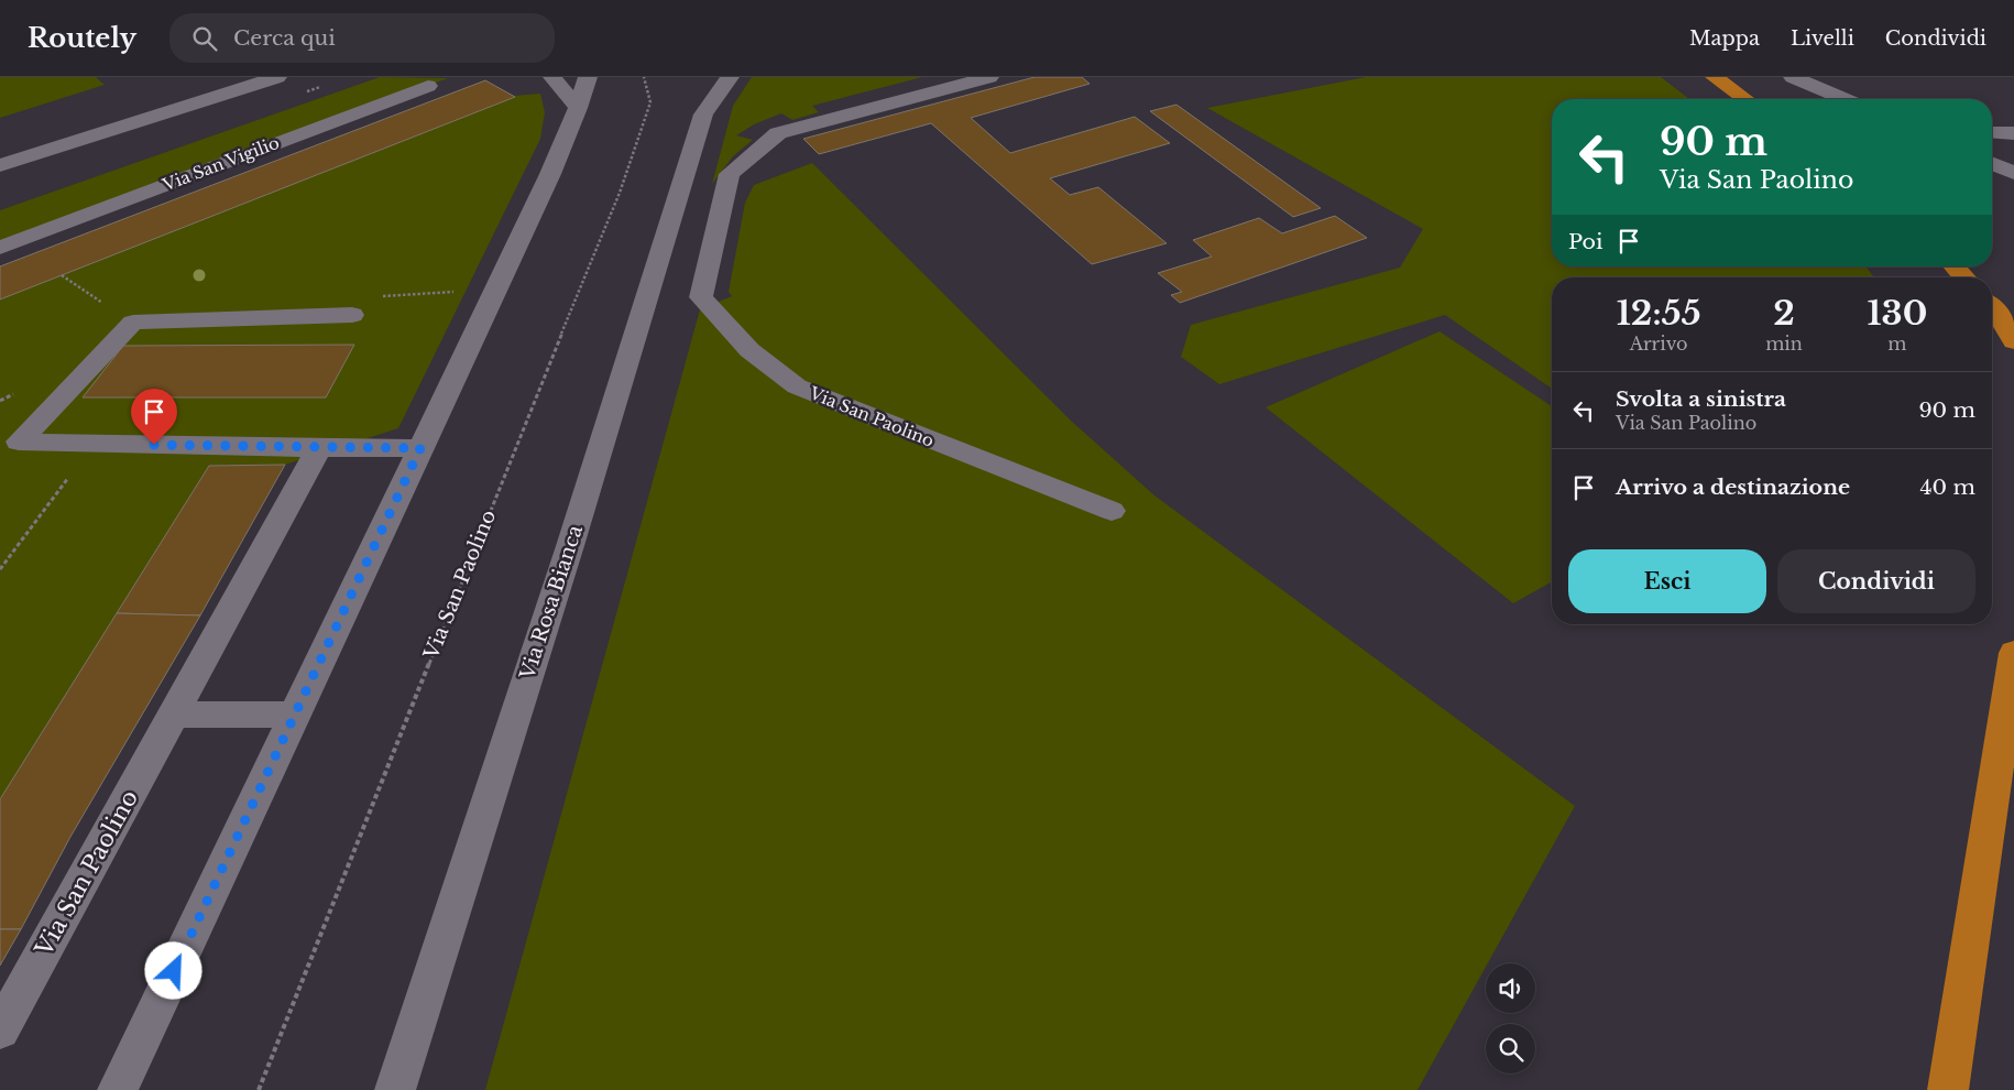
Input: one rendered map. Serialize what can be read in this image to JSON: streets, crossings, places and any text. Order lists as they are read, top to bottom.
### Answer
{
  "streets": {
    "street": ["Via San Vigilio", "Via San Paolino", "Via Rosa Bianca"]
  },
  "page": {
    "header": "Routely",
    "search": "Cerca qui",
    "nav": ["Mappa", "Livelli", "Condividi"],
    "turn": ["90 m", "Via San Paolino"],
    "then": "Poi",
    "eta": [
      "12:55",
      "Arrivo",
      "2",
      "min",
      "130",
      "m"
    ],
    "list": [
      {
        "name": "Svolta a sinistra",
        "note": "Via San Paolino",
        "value": "90 m"
      },
      {
        "name": "Arrivo a destinazione",
        "value": "40 m"
      }
    ],
    "buttons": ["Esci", "Condividi"]
  }
}
